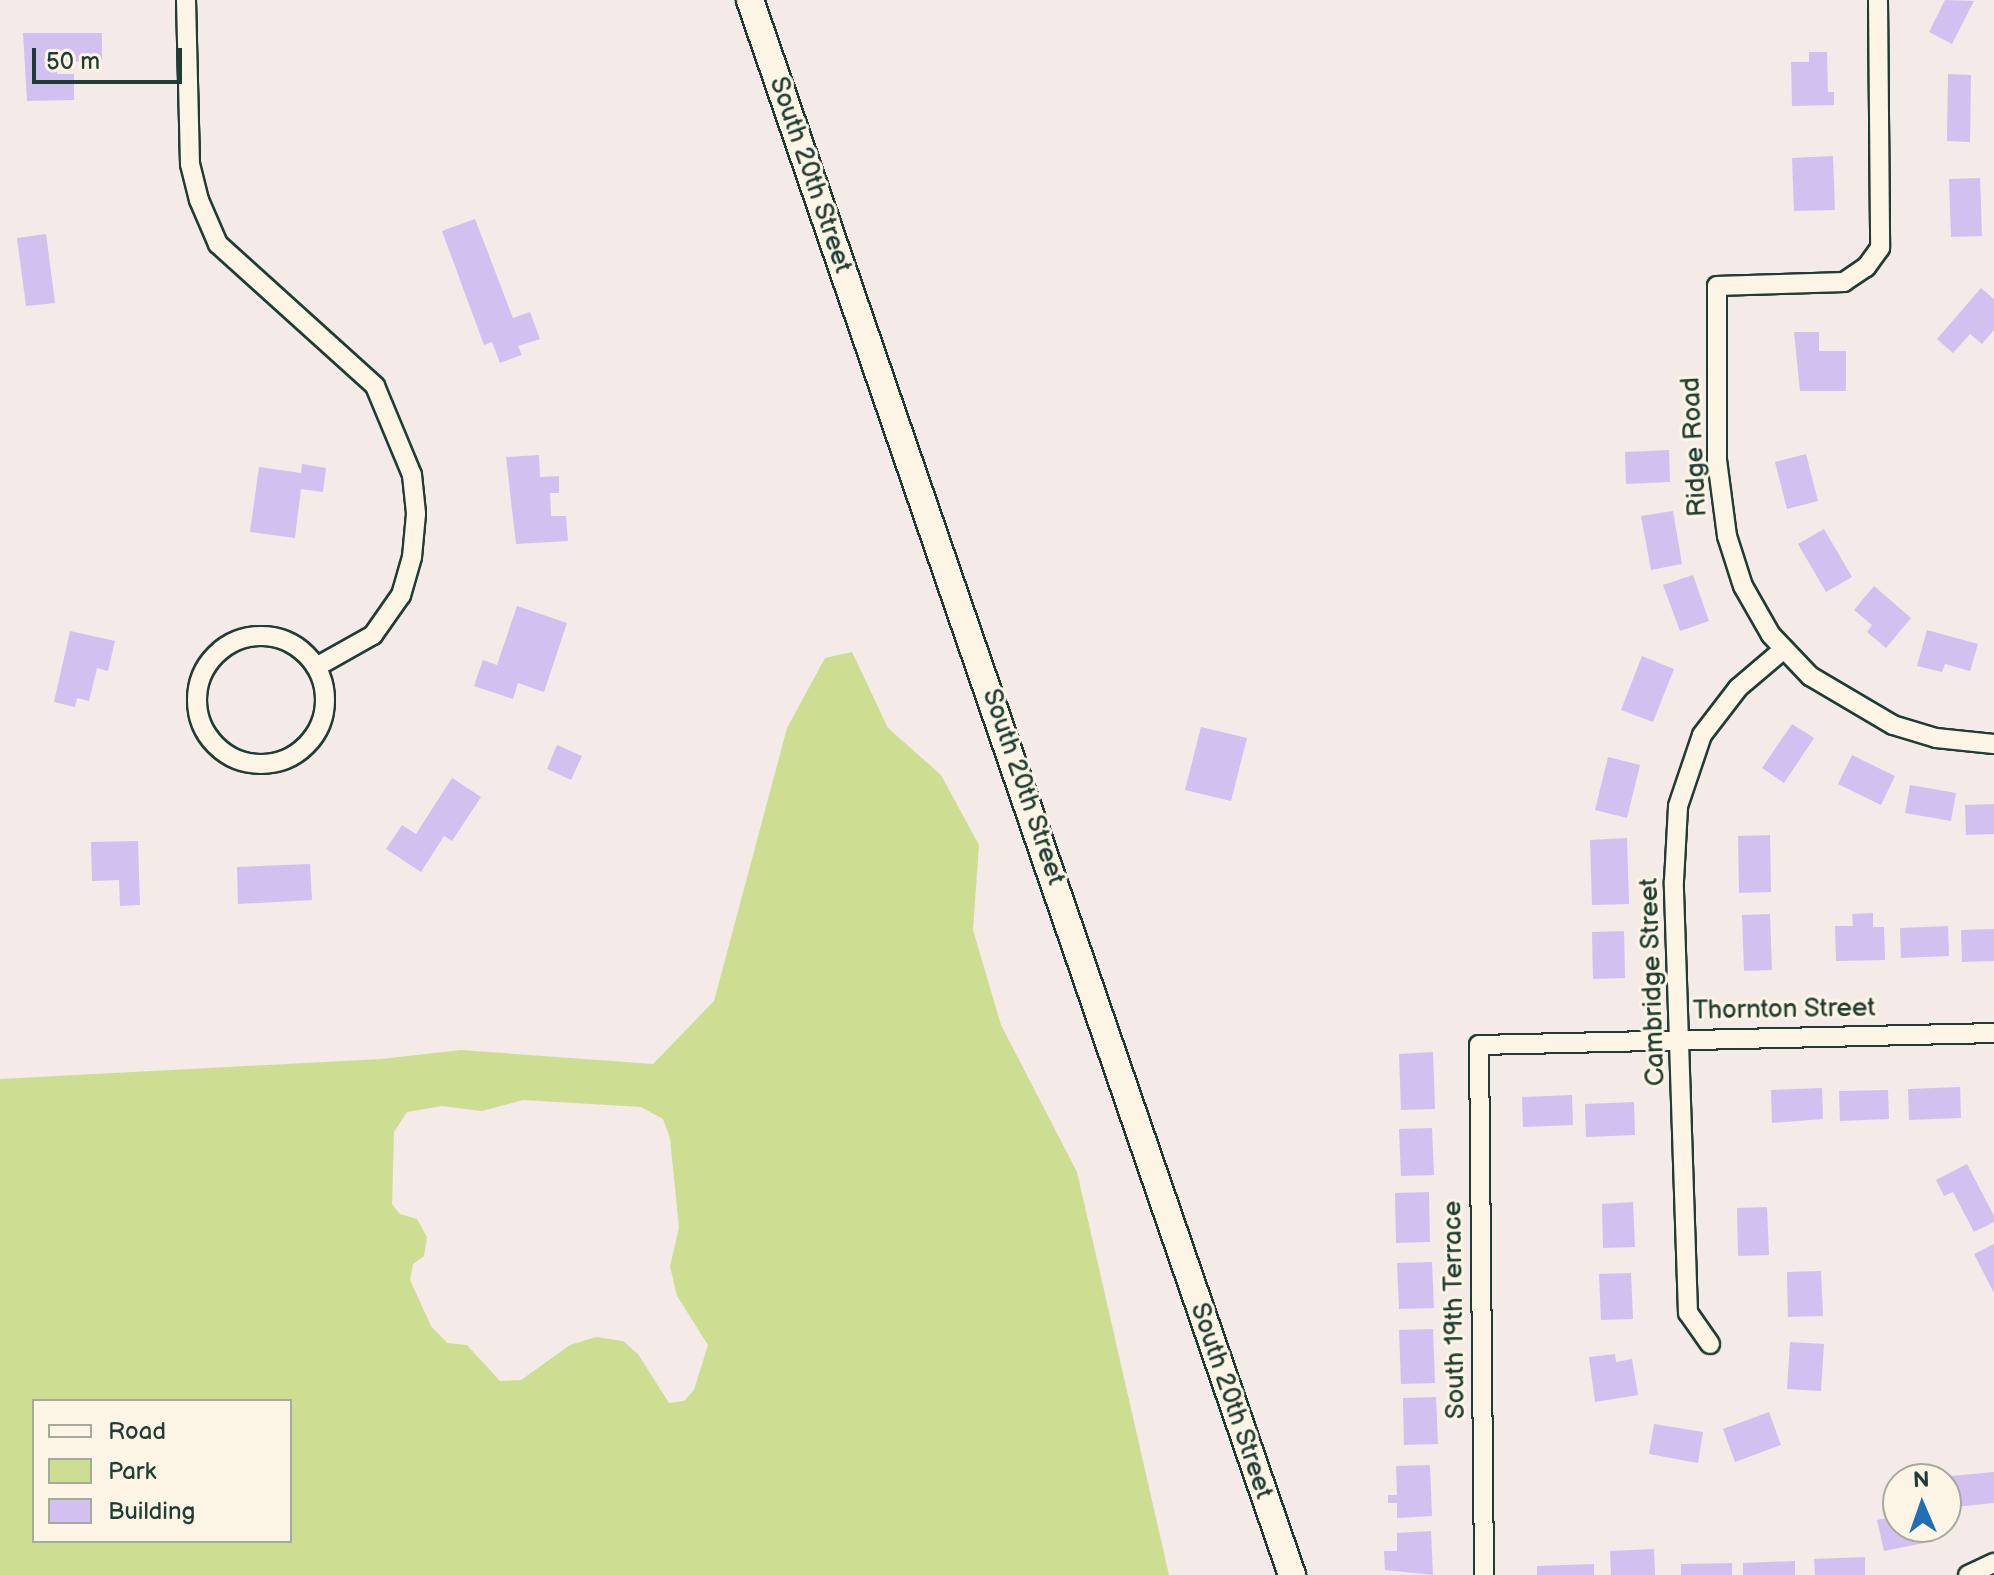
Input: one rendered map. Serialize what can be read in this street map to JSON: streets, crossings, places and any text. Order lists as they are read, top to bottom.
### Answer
{
  "streets": {
    "main road": ["South 20th Street"],
    "street": [
      "Ridge Road",
      "Cambridge Street",
      "Thornton Street",
      "South 19th Terrace"
    ]
  },
  "crossings": [
    ["Ridge Road", "Cambridge Street"],
    ["Cambridge Street", "Thornton Street"],
    ["Thornton Street", "South 19th Terrace"]
  ],
  "legend": ["Road", "Park", "Building"],
  "scale_bar": "50 m",
  "north": "top"
}
